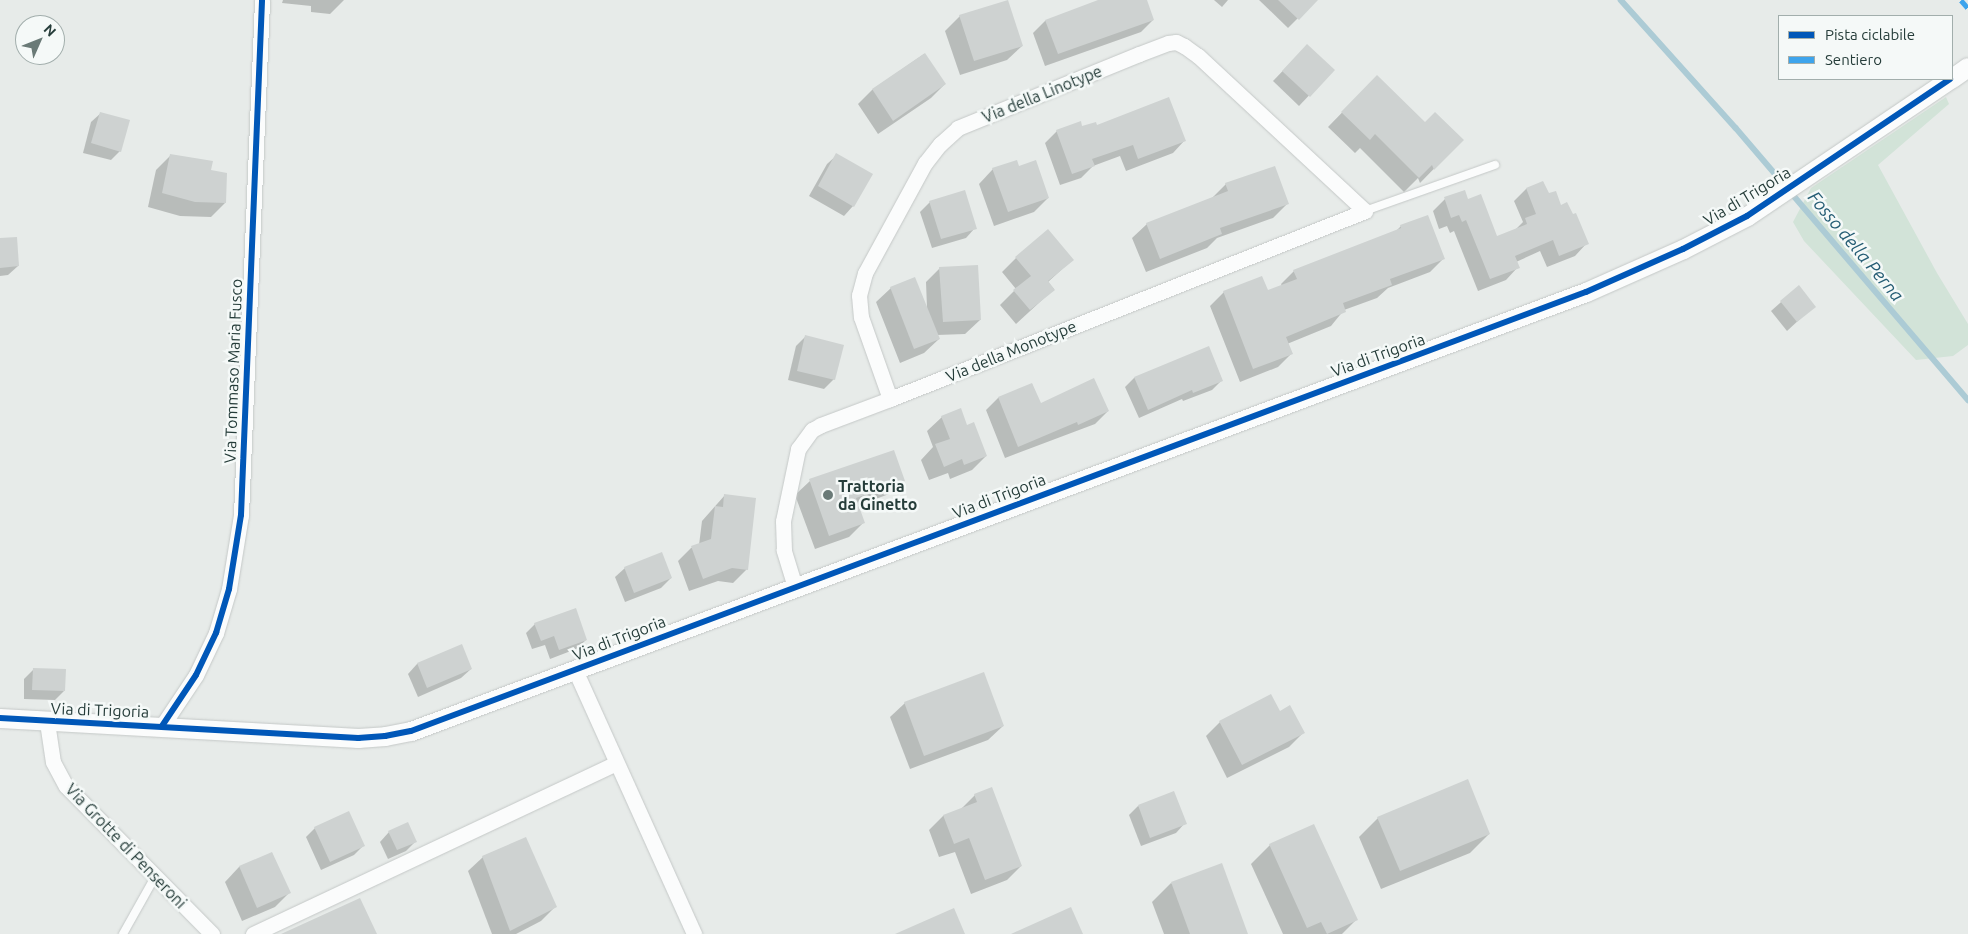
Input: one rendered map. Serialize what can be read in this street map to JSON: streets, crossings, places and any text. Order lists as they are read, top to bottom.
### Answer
{
  "streets": {
    "street": [
      "Via della Linotype",
      "Via di Trigoria",
      "Via della Monotype",
      "Via Tommaso Maria Fusco",
      "Via Grotte di Penseroni"
    ]
  },
  "crossings": [
    ["Via della Linotype", "Via della Monotype"],
    ["Via di Trigoria", "Via della Monotype"],
    ["Via di Trigoria", "Via Tommaso Maria Fusco"],
    ["Via di Trigoria", "Via Grotte di Penseroni"]
  ],
  "water": ["Fosso della Perna"],
  "places": ["Trattoria da Ginetto"],
  "legend": ["Pista ciclabile", "Sentiero"],
  "north": "top right"
}
